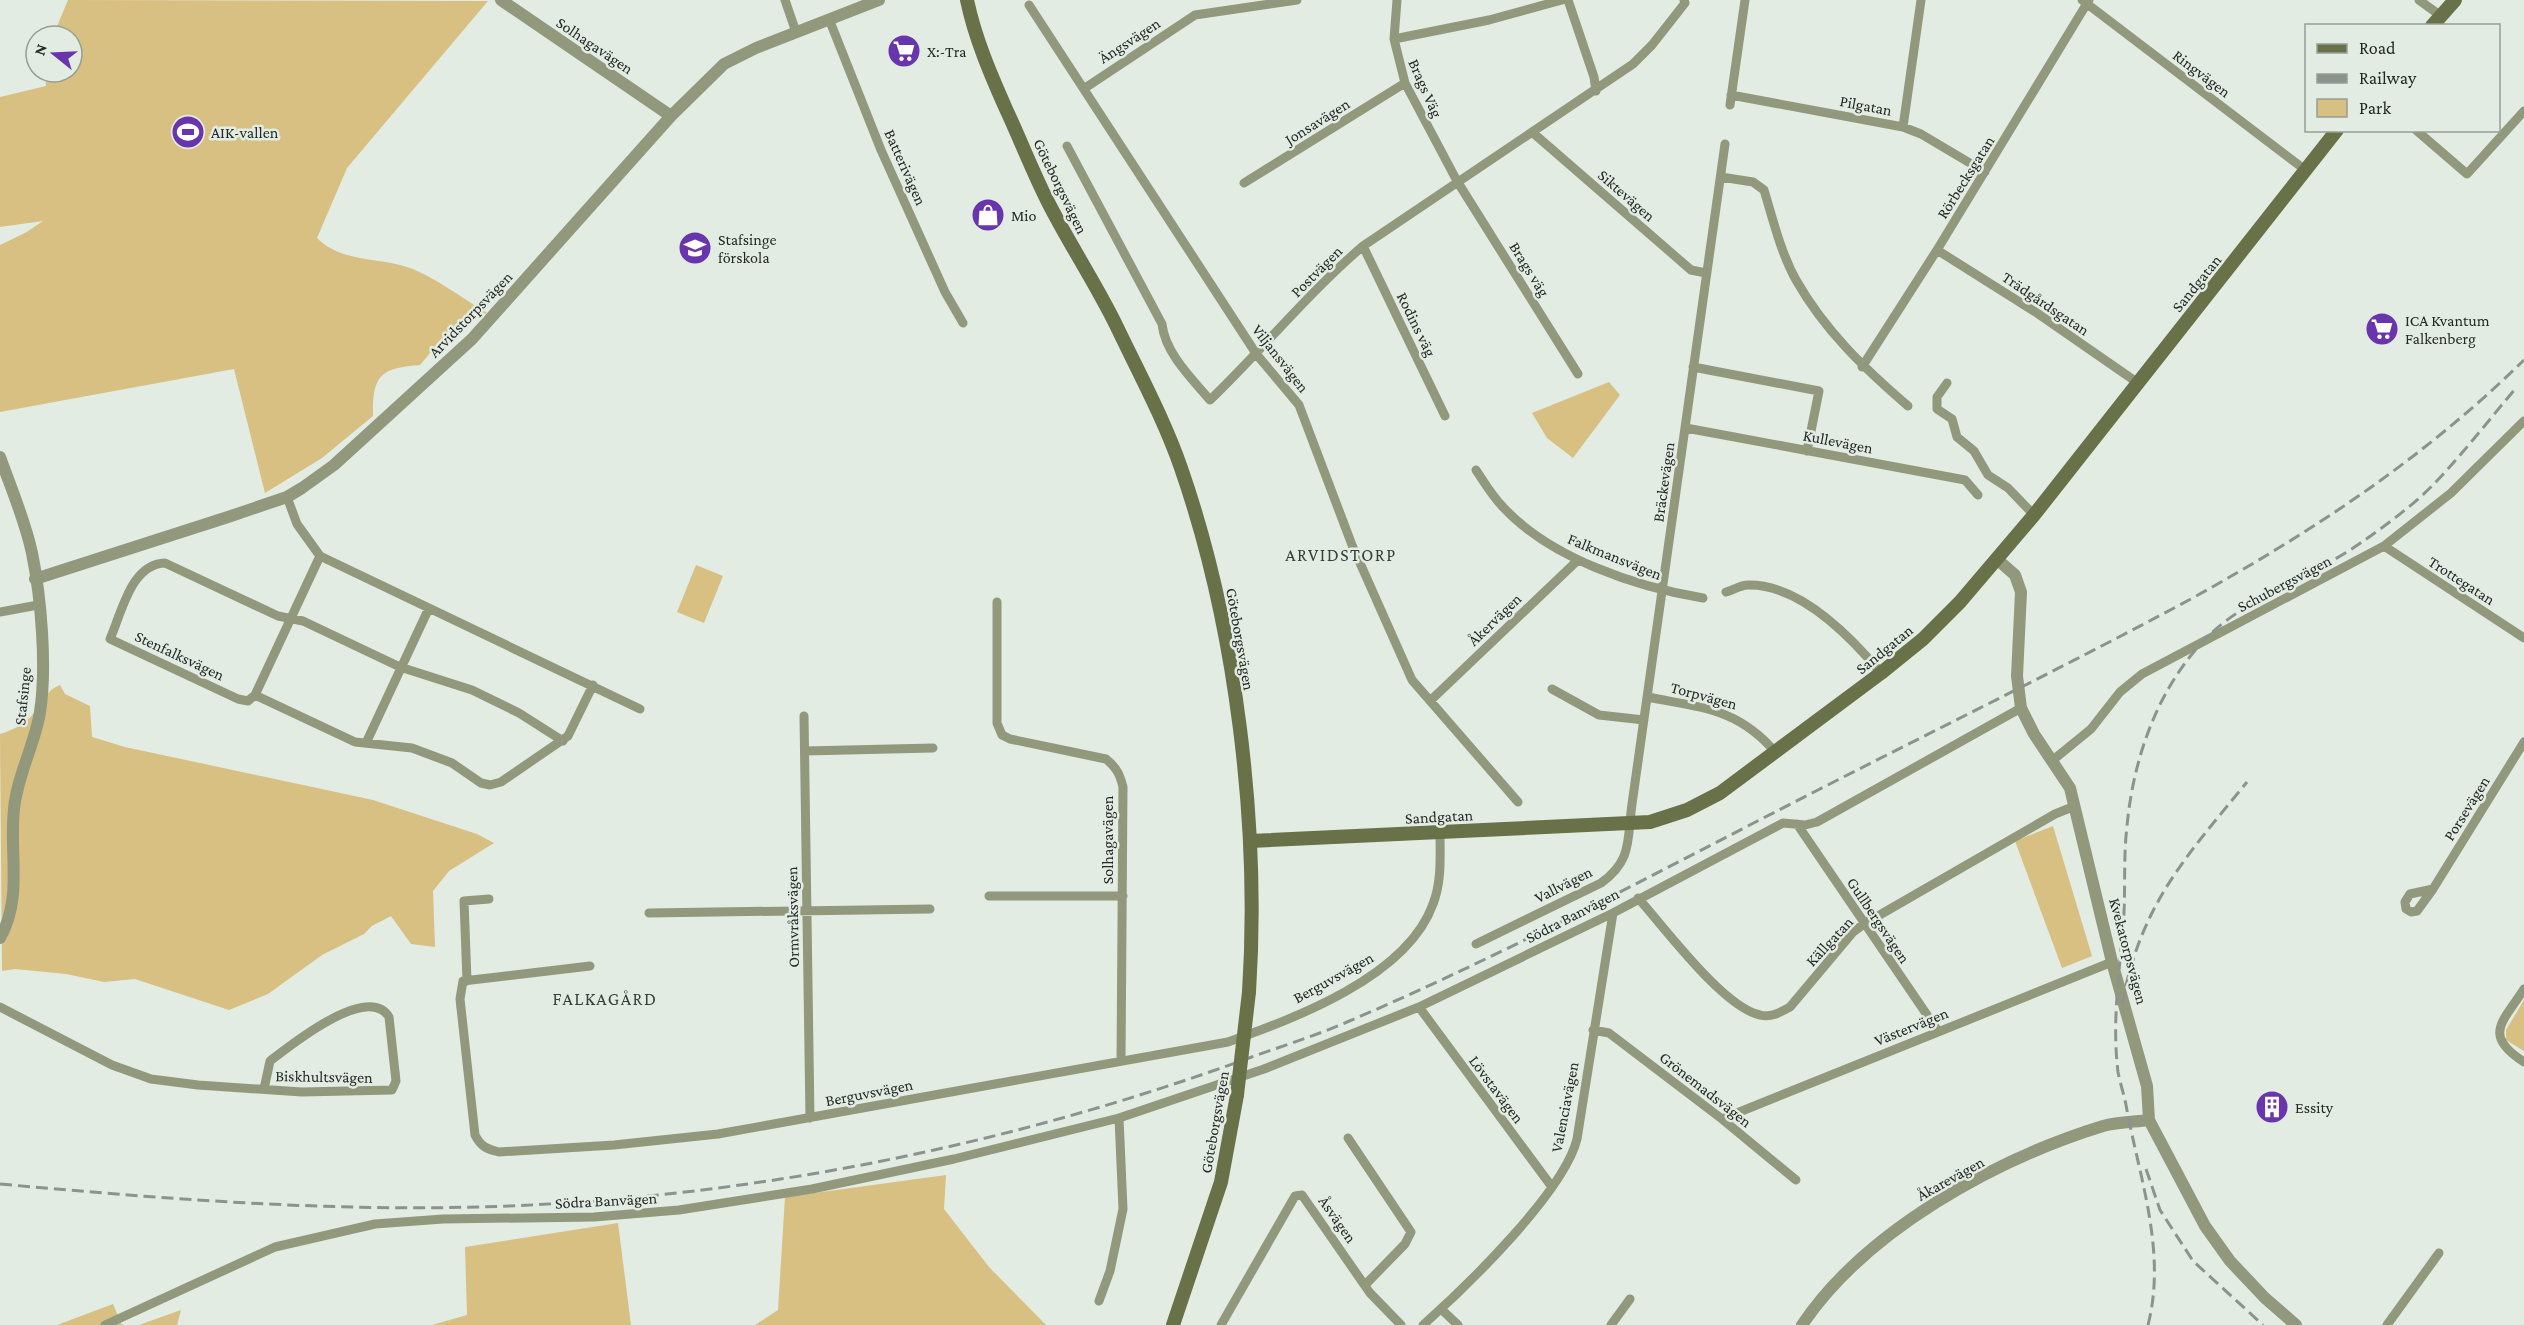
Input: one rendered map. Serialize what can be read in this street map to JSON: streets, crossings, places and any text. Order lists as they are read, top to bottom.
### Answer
{
  "streets": {
    "main road": ["Göteborgsvägen", "Sandgatan"],
    "street": [
      "Ängsvägen",
      "Solhagavägen",
      "Ringvägen",
      "Brags Väg",
      "Pilgatan",
      "Jonsavägen",
      "Batterivägen",
      "Rörbecksgatan",
      "Siktevägen",
      "Brags väg",
      "Postvägen",
      "Trädgårdsgatan",
      "Arvidstorpsvägen",
      "Rodins väg",
      "Viljansvägen",
      "Kullevägen",
      "Bräckevägen",
      "Falkmansvägen",
      "Trottegatan",
      "Schubergsvägen",
      "Åkervägen",
      "Stenfalksvägen",
      "Torpvägen",
      "Stafsinge",
      "Porsevägen",
      "Vallvägen",
      "Södra Banvägen",
      "Ormvråksvägen",
      "Gullbergsvägen",
      "Källgatan",
      "Kvekatorpsvägen",
      "Berguvsvägen",
      "Västervägen",
      "Biskhultsvägen",
      "Lövstavägen",
      "Grönemadsvägen",
      "Valenciavägen",
      "Åkarevägen",
      "Åsvägen"
    ]
  },
  "crossings": [
    ["Ängsvägen", "Viljansvägen"],
    ["Solhagavägen", "Arvidstorpsvägen"],
    ["Solhagavägen", "Berguvsvägen"],
    ["Ringvägen", "Rörbecksgatan"],
    ["Ringvägen", "Sandgatan"],
    ["Brags Väg", "Jonsavägen"],
    ["Brags Väg", "Brags väg"],
    ["Brags Väg", "Postvägen"],
    ["Pilgatan", "Rörbecksgatan"],
    ["Batterivägen", "Arvidstorpsvägen"],
    ["Rörbecksgatan", "Trädgårdsgatan"],
    ["Göteborgsvägen", "Sandgatan"],
    ["Siktevägen", "Postvägen"],
    ["Siktevägen", "Bräckevägen"],
    ["Brags väg", "Postvägen"],
    ["Postvägen", "Rodins väg"],
    ["Postvägen", "Viljansvägen"],
    ["Sandgatan", "Trädgårdsgatan"],
    ["Sandgatan", "Bräckevägen"],
    ["Sandgatan", "Torpvägen"],
    ["Sandgatan", "Vallvägen"],
    ["Sandgatan", "Kvekatorpsvägen"],
    ["Sandgatan", "Berguvsvägen"],
    ["Arvidstorpsvägen", "Stafsinge"],
    ["Viljansvägen", "Åkervägen"],
    ["Kullevägen", "Bräckevägen"],
    ["Bräckevägen", "Falkmansvägen"],
    ["Bräckevägen", "Torpvägen"],
    ["Bräckevägen", "Vallvägen"],
    ["Falkmansvägen", "Åkervägen"],
    ["Trottegatan", "Schubergsvägen"],
    ["Schubergsvägen", "Kvekatorpsvägen"],
    ["Södra Banvägen", "Gullbergsvägen"],
    ["Södra Banvägen", "Källgatan"],
    ["Södra Banvägen", "Kvekatorpsvägen"],
    ["Södra Banvägen", "Lövstavägen"],
    ["Södra Banvägen", "Valenciavägen"],
    ["Ormvråksvägen", "Berguvsvägen"],
    ["Gullbergsvägen", "Källgatan"],
    ["Gullbergsvägen", "Västervägen"],
    ["Källgatan", "Kvekatorpsvägen"],
    ["Kvekatorpsvägen", "Västervägen"],
    ["Kvekatorpsvägen", "Åkarevägen"],
    ["Västervägen", "Grönemadsvägen"],
    ["Lövstavägen", "Valenciavägen"],
    ["Grönemadsvägen", "Valenciavägen"]
  ],
  "districts": ["ARVIDSTORP", "FALKAGÅRD"],
  "places": {
    "supermarket": ["X:-Tra", "ICA Kvantum Falkenberg"],
    "sports": ["AIK-vallen"],
    "shop": ["Mio"],
    "school or university": ["Stafsinge förskola"],
    "building": ["Essity"]
  },
  "legend": ["Road", "Railway", "Park"],
  "north": "left"
}
